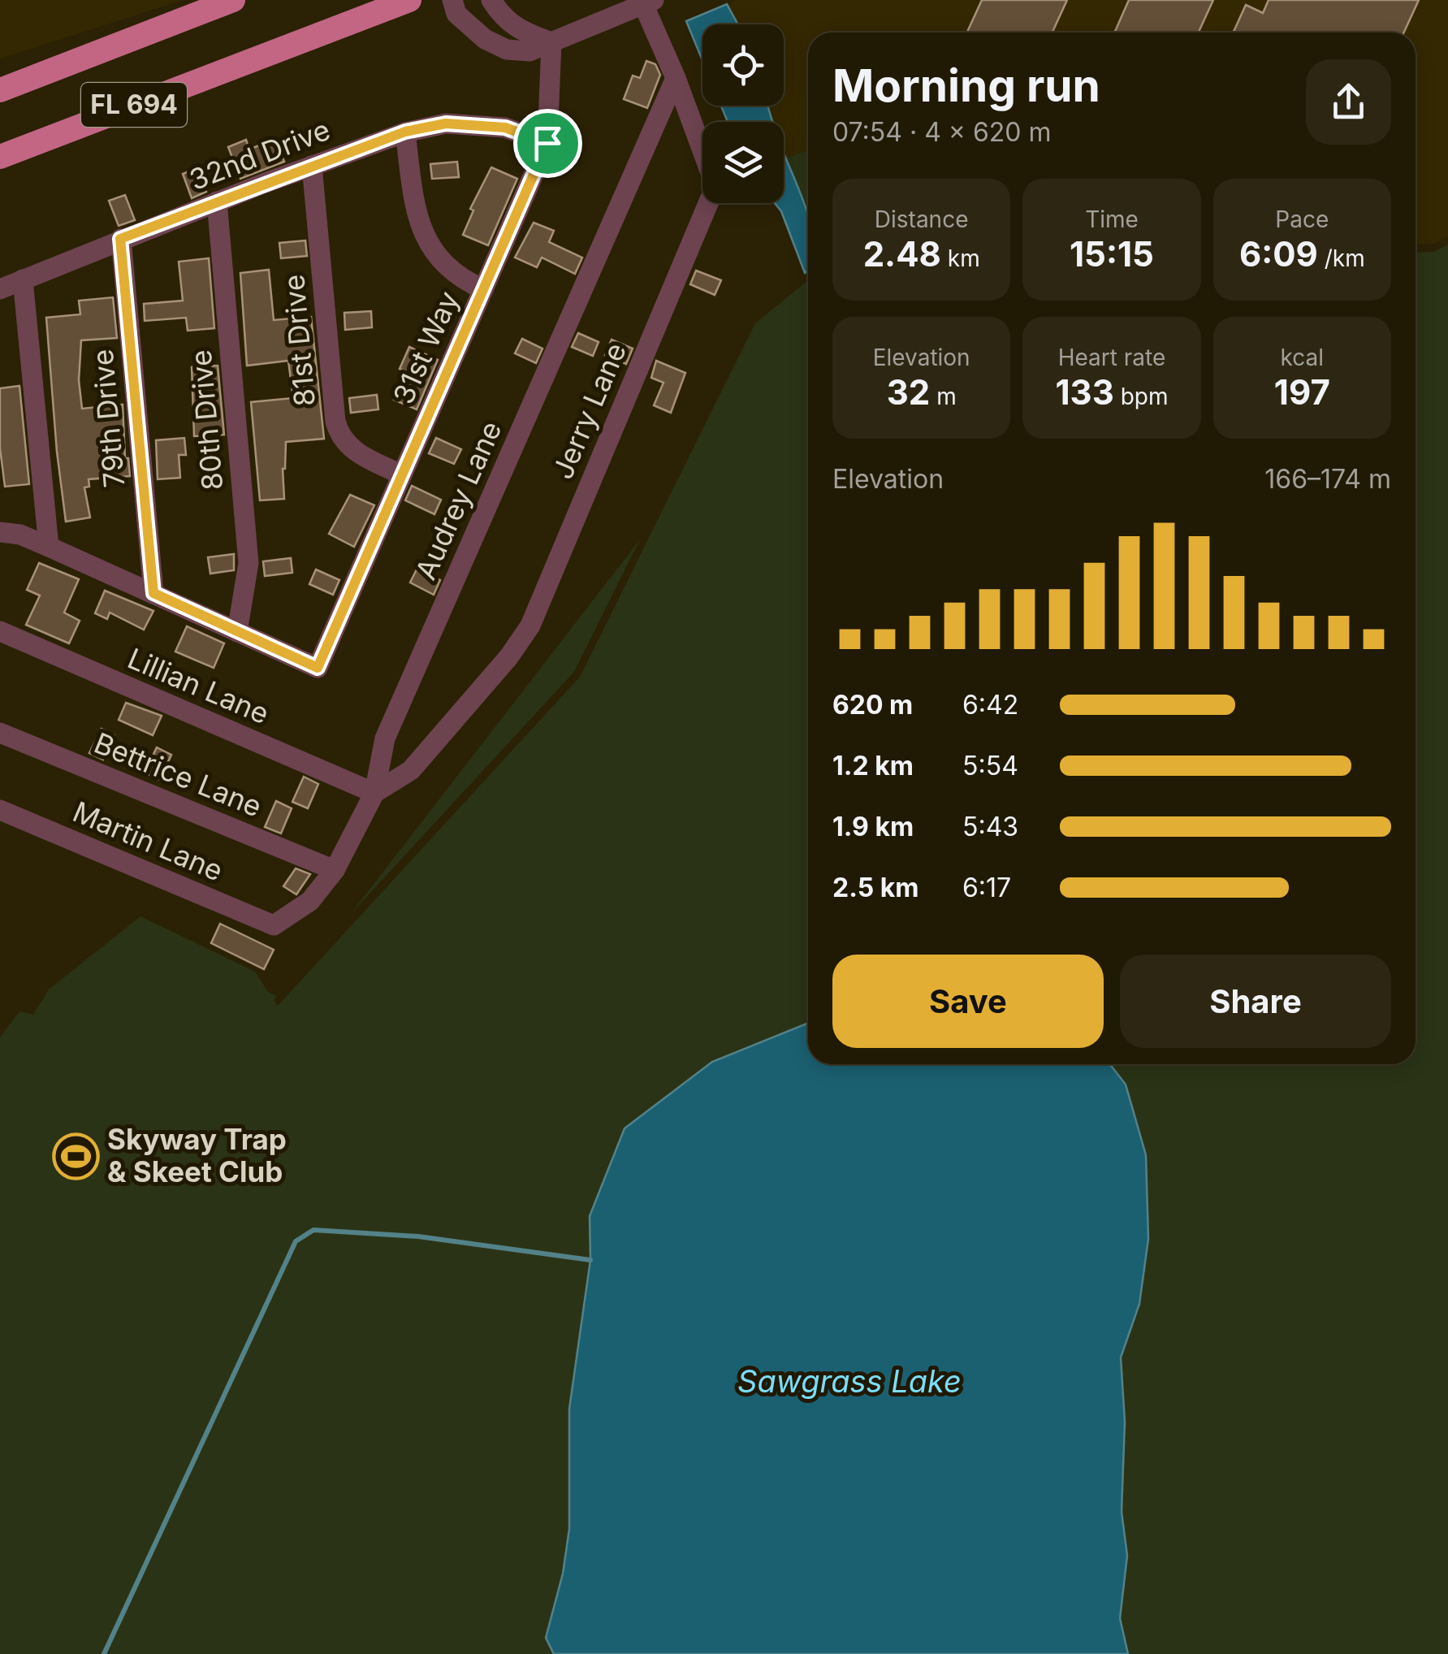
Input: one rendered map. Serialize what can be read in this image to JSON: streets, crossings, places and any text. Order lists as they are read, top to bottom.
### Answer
{
  "streets": {
    "highway": ["FL 694"],
    "street": [
      "32nd Drive",
      "81st Drive",
      "31st Way",
      "Jerry Lane",
      "79th Drive",
      "80th Drive",
      "Audrey Lane",
      "Lillian Lane",
      "Bettrice Lane",
      "Martin Lane"
    ]
  },
  "crossings": [
    ["32nd Drive", "81st Drive"],
    ["32nd Drive", "31st Way"],
    ["32nd Drive", "79th Drive"],
    ["32nd Drive", "80th Drive"],
    ["81st Drive", "31st Way"],
    ["31st Way", "80th Drive"],
    ["Jerry Lane", "Audrey Lane"],
    ["Jerry Lane", "Lillian Lane"],
    ["Audrey Lane", "Lillian Lane"],
    ["Audrey Lane", "Bettrice Lane"],
    ["Audrey Lane", "Martin Lane"]
  ],
  "water": ["Sawgrass Lake"],
  "places": {
    "sports": ["Skyway Trap & Skeet Club"]
  },
  "page": {
    "heading": ["Morning run", "07:54 · 4 × 620 m"],
    "stats": [
      ["Distance", "2.48 km"],
      ["Time", "15:15"],
      ["Pace", "6:09 /km"],
      ["Elevation", "32 m"],
      ["Heart rate", "133 bpm"],
      ["kcal", "197"]
    ],
    "chart": ["Elevation", "166–174 m"],
    "list": [
      {
        "name": "620 m",
        "note": "6:42"
      },
      {
        "name": "1.2 km",
        "note": "5:54"
      },
      {
        "name": "1.9 km",
        "note": "5:43"
      },
      {
        "name": "2.5 km",
        "note": "6:17"
      }
    ],
    "buttons": ["Save", "Share"]
  }
}
